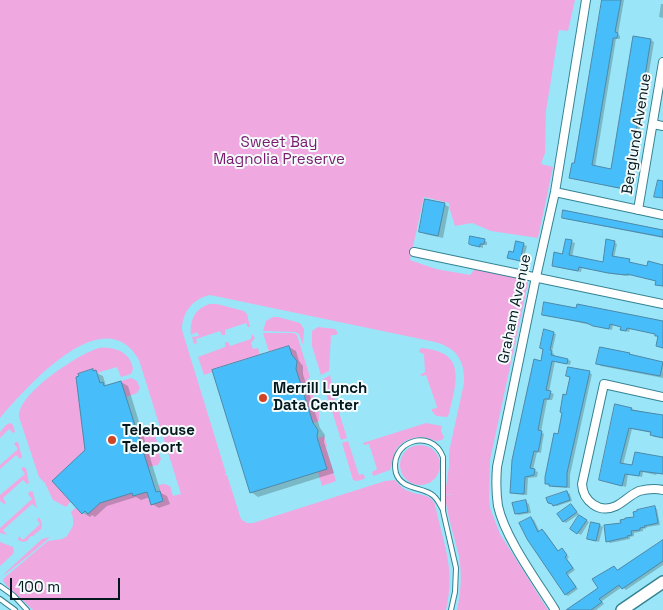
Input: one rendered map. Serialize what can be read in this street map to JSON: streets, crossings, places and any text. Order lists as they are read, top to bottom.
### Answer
{
  "streets": {
    "street": ["Berglund Avenue", "Graham Avenue"]
  },
  "parks": ["Sweet Bay Magnolia Preserve"],
  "places": ["Merrill Lynch Data Center", "Telehouse Teleport"],
  "scale_bar": "100 m"
}
